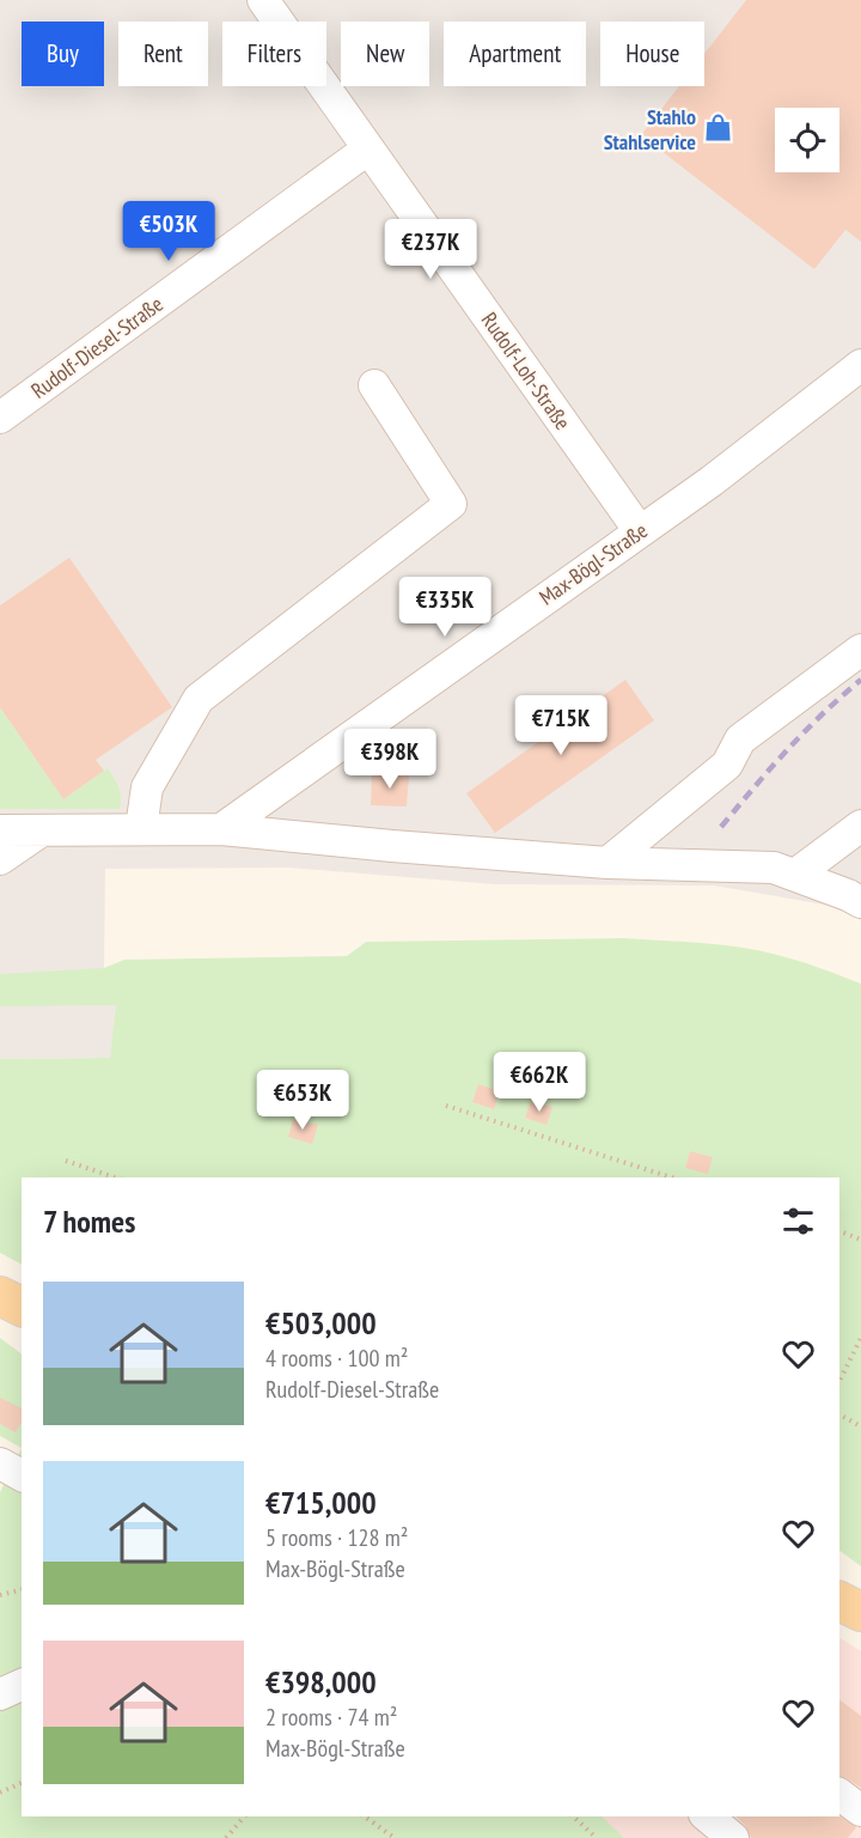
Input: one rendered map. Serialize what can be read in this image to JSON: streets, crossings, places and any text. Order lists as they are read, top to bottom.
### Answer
{
  "streets": {
    "street": ["Rudolf-Diesel-Straße", "Rudolf-Loh-Straße", "Max-Bögl-Straße"]
  },
  "crossings": [
    ["Rudolf-Diesel-Straße", "Rudolf-Loh-Straße"],
    ["Rudolf-Loh-Straße", "Max-Bögl-Straße"]
  ],
  "places": {
    "shop": ["Stahlo Stahlservice"]
  },
  "page": {
    "chip": [
      "Buy",
      "Rent",
      "Filters",
      "New",
      "Apartment",
      "House"
    ],
    "price": [
      "€503K",
      "€237K",
      "€335K",
      "€715K",
      "€398K",
      "€662K",
      "€653K"
    ],
    "heading": "7 homes",
    "list": [
      {
        "name": "€503,000",
        "note": "4 rooms · 100 m² · Rudolf-Diesel-Straße"
      },
      {
        "name": "€715,000",
        "note": "5 rooms · 128 m² · Max-Bögl-Straße"
      },
      {
        "name": "€398,000",
        "note": "2 rooms · 74 m² · Max-Bögl-Straße"
      }
    ]
  }
}
